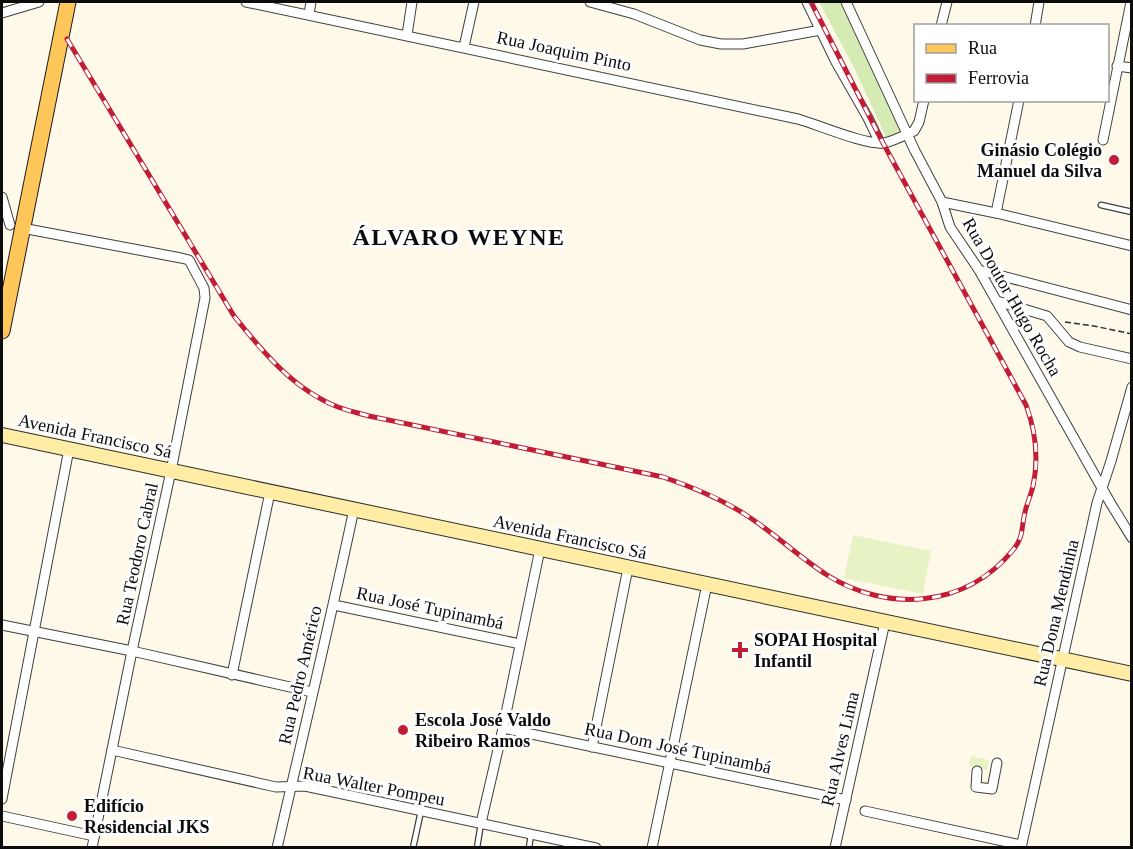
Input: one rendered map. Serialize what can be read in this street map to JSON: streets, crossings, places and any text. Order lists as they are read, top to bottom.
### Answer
{
  "streets": {
    "main road": ["Avenida Francisco Sá"],
    "street": [
      "Rua Joaquim Pinto",
      "Rua Doutor Hugo Rocha",
      "Rua Teodoro Cabral",
      "Rua José Tupinambá",
      "Rua Dona Mendinha",
      "Rua Pedro Américo",
      "Rua Dom José Tupinambá",
      "Rua Alves Lima",
      "Rua Walter Pompeu"
    ]
  },
  "crossings": [
    ["Rua Doutor Hugo Rocha", "Rua Dona Mendinha"],
    ["Avenida Francisco Sá", "Rua Teodoro Cabral"],
    ["Avenida Francisco Sá", "Rua Dona Mendinha"],
    ["Avenida Francisco Sá", "Rua Pedro Américo"],
    ["Avenida Francisco Sá", "Rua Alves Lima"],
    ["Rua Teodoro Cabral", "Rua Walter Pompeu"],
    ["Rua José Tupinambá", "Rua Pedro Américo"],
    ["Rua Pedro Américo", "Rua Walter Pompeu"],
    ["Rua Dom José Tupinambá", "Rua Alves Lima"]
  ],
  "districts": ["ÁLVARO WEYNE"],
  "places": {
    "other": ["Ginásio Colégio Manuel da Silva", "Escola José Valdo Ribeiro Ramos", "Edifício Residencial JKS"],
    "health": ["SOPAI Hospital Infantil"]
  },
  "legend": ["Rua", "Ferrovia"]
}
